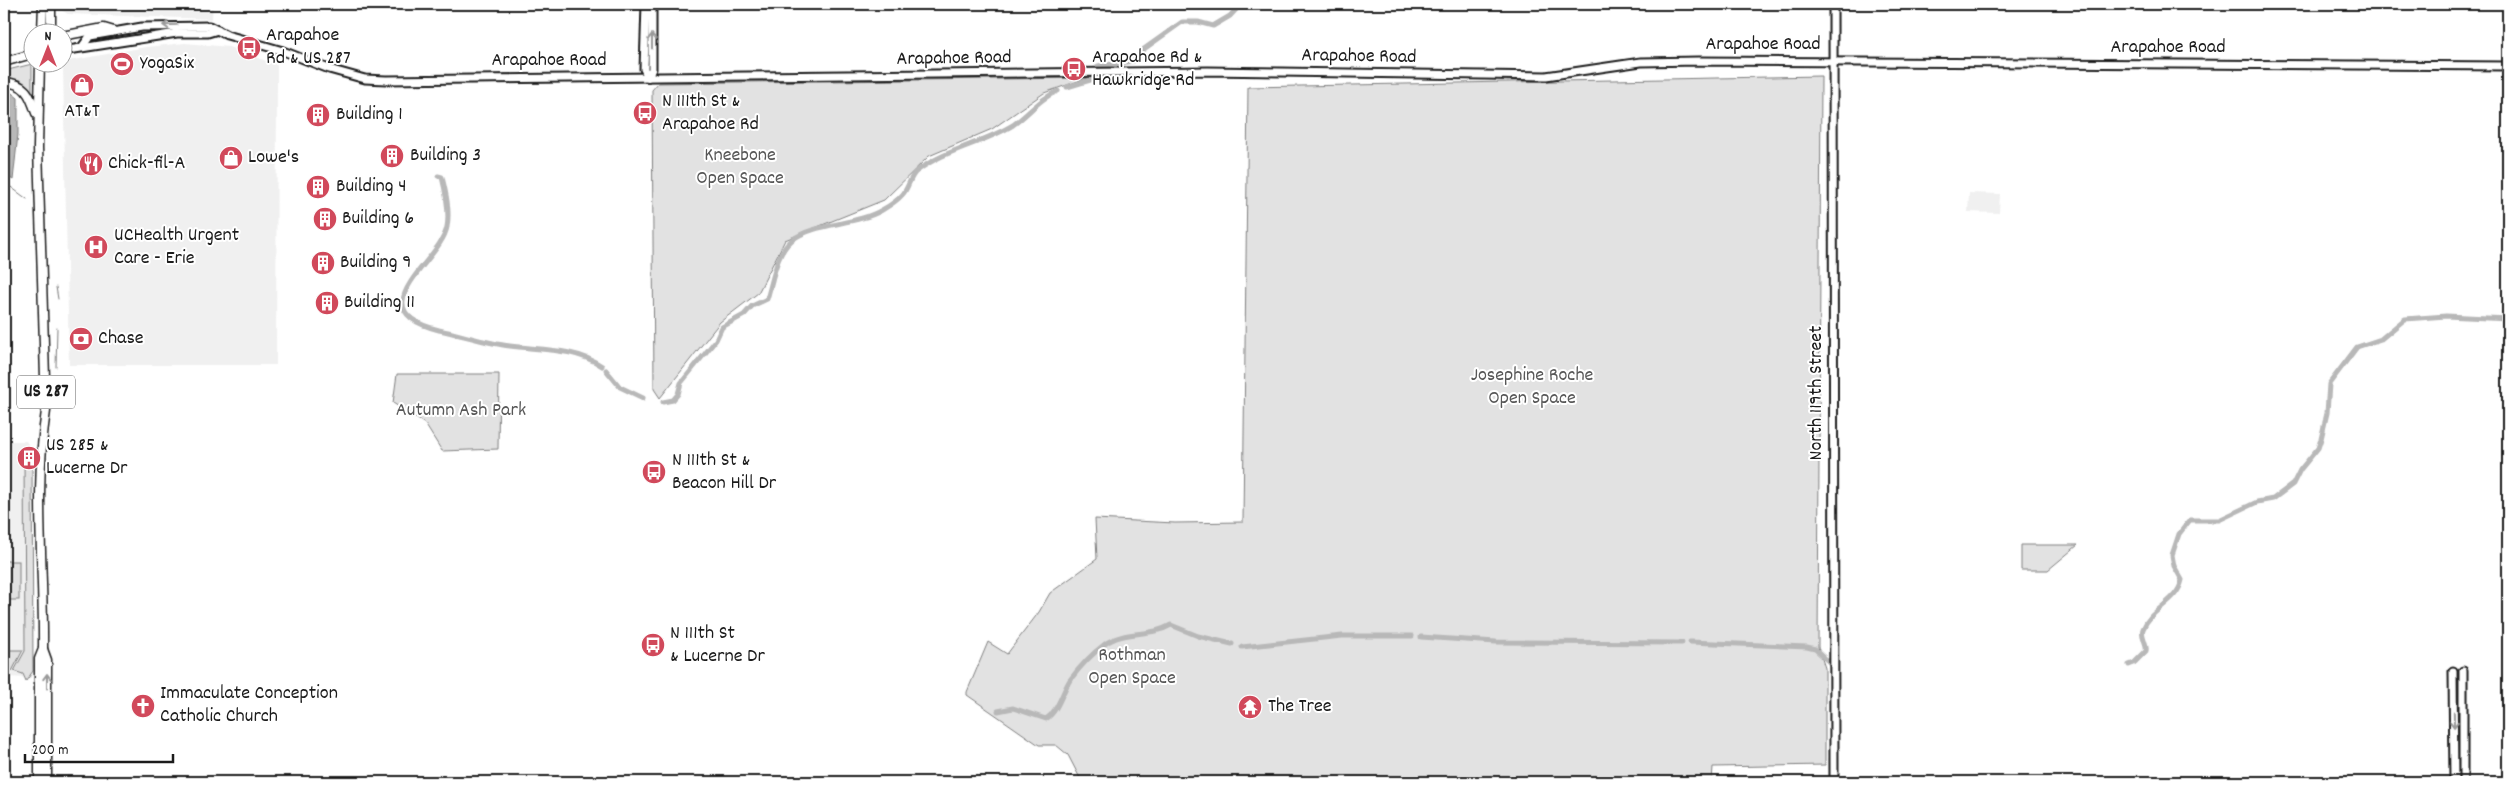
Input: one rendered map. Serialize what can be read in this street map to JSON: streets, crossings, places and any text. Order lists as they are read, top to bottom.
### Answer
{
  "streets": {
    "main road": ["Arapahoe Road", "US 287", "North 119th Street"]
  },
  "crossings": [
    ["Arapahoe Road", "North 119th Street"]
  ],
  "parks": [
    "Kneebone Open Space",
    "Josephine Roche Open Space",
    "Autumn Ash Park",
    "Rothman Open Space"
  ],
  "places": {
    "bus stop": [
      "Arapahoe Rd & US 287",
      "Arapahoe Rd & Hawkridge Rd",
      "N 111th St & Arapahoe Rd",
      "N 111th St & Beacon Hill Dr",
      "N 111th St & Lucerne Dr"
    ],
    "sports": ["YogaSix"],
    "shop": ["AT&T", "Lowe's"],
    "building": [
      "Building 1",
      "Building 3",
      "Building 4",
      "Building 6",
      "Building 9",
      "Building 11",
      "US 285 & Lucerne Dr"
    ],
    "restaurant": ["Chick-fil-A"],
    "hospital": ["UCHealth Urgent Care - Erie"],
    "bank": ["Chase"],
    "church": ["Immaculate Conception Catholic Church"],
    "temple": ["The Tree"]
  },
  "scale_bar": "200 m",
  "north": "top"
}
